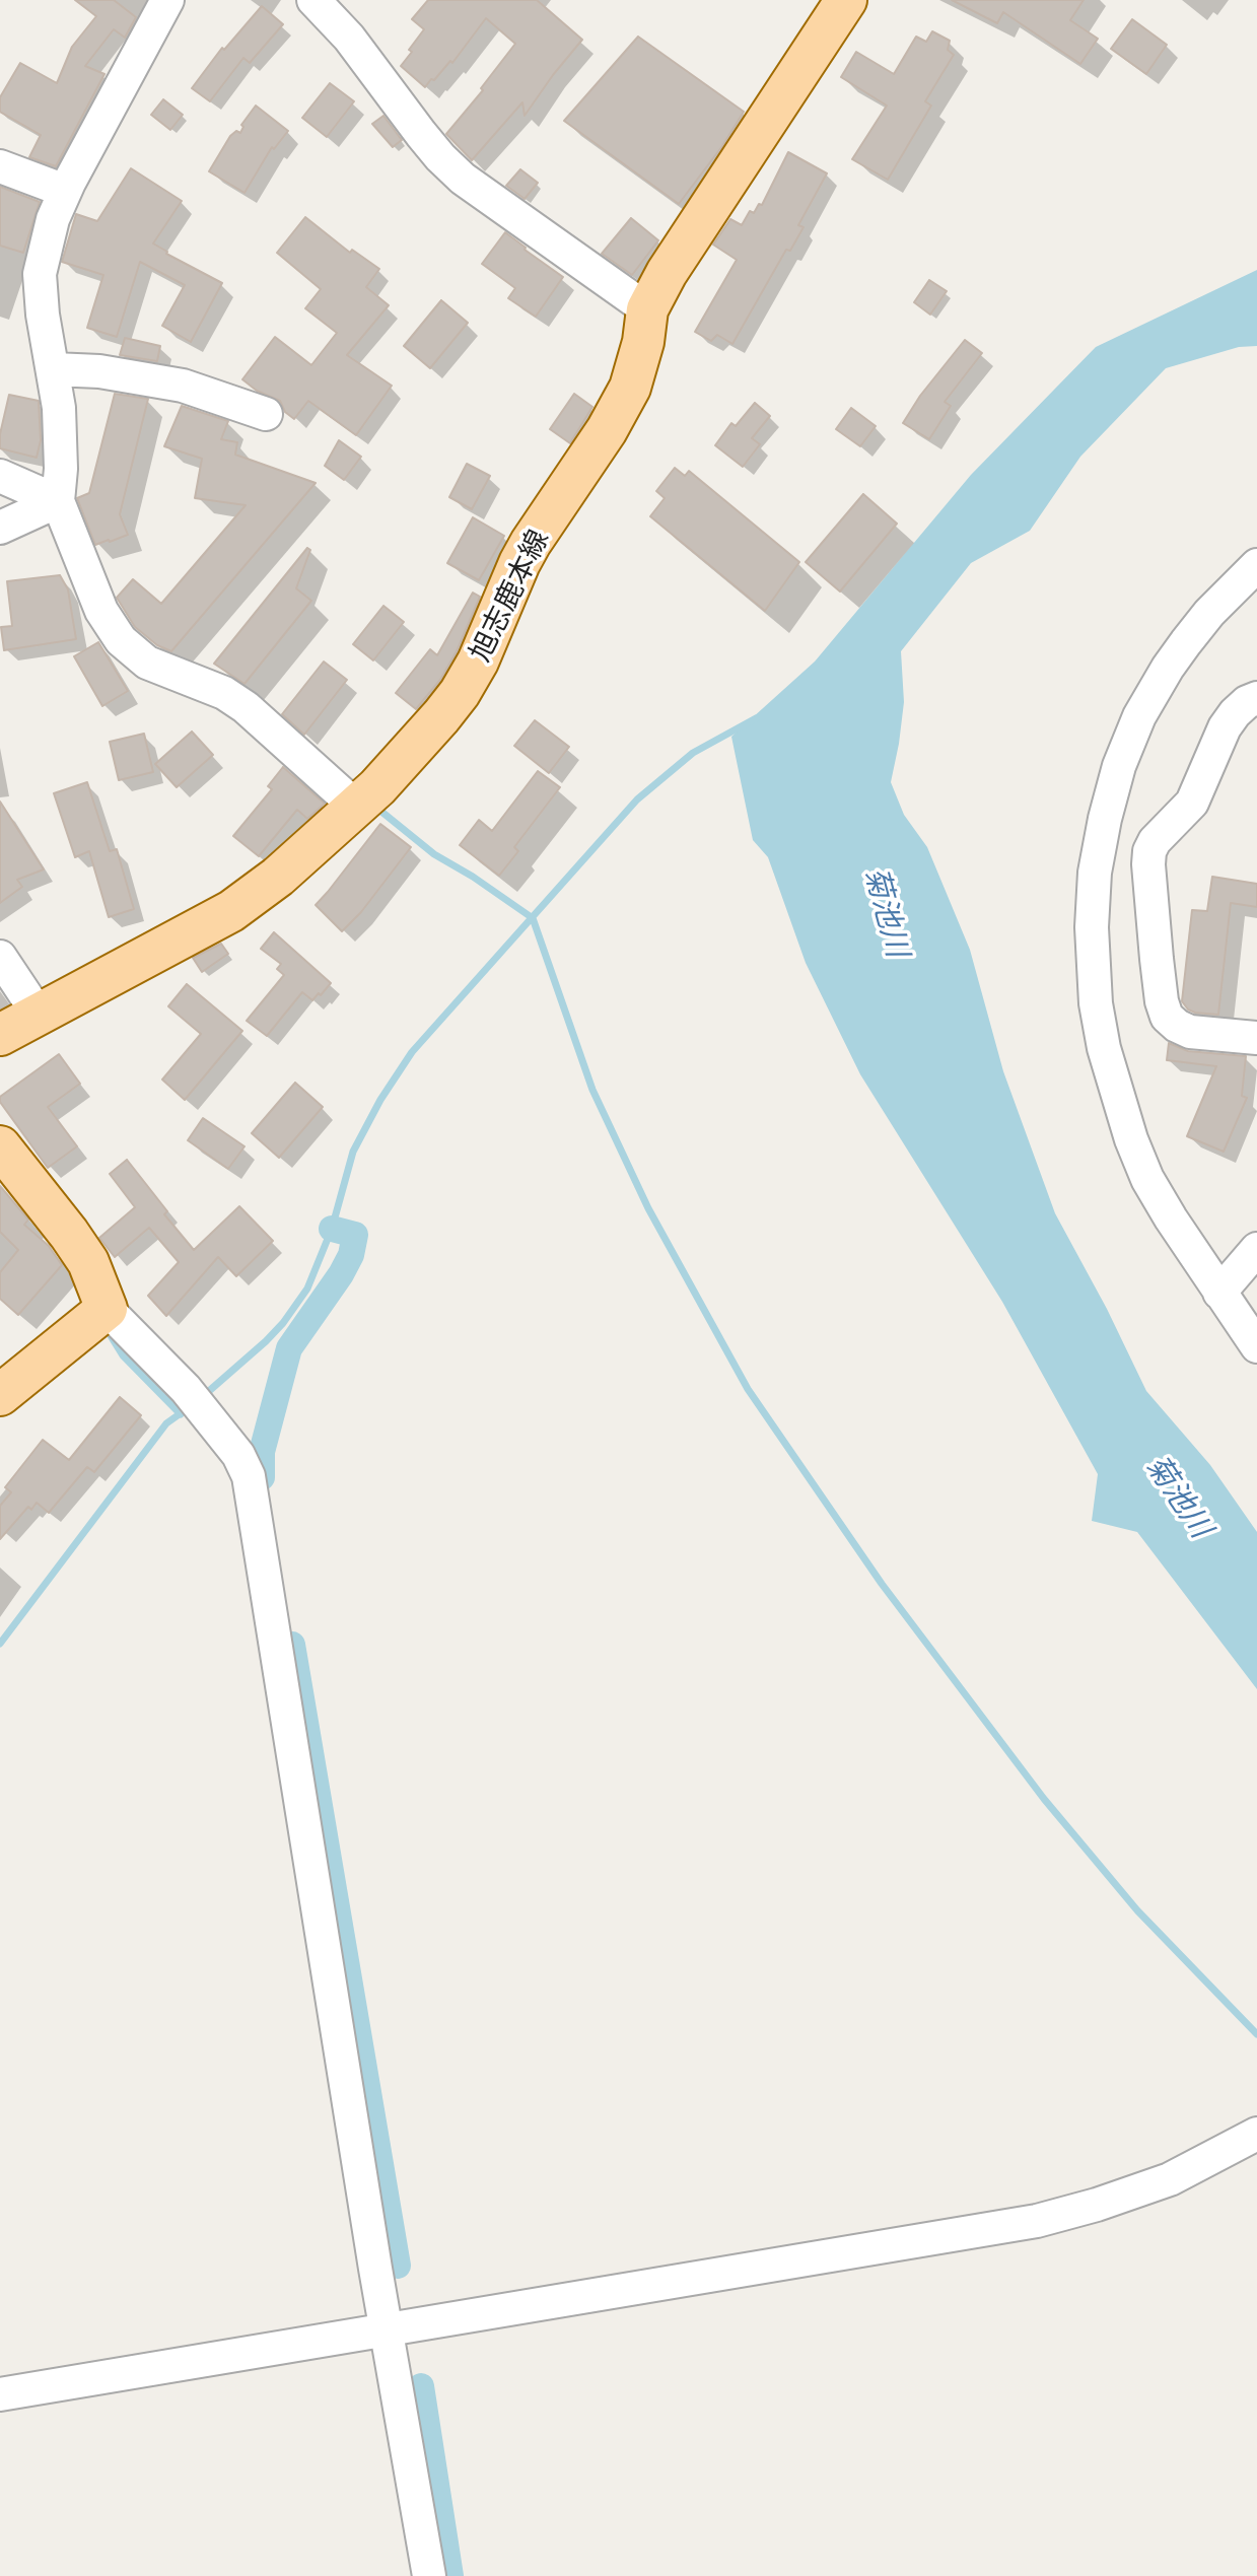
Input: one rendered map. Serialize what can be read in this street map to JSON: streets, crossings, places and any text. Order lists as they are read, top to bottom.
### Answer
{
  "streets": {
    "main road": ["旭志鹿本線"]
  },
  "water": ["菊池川"]
}
